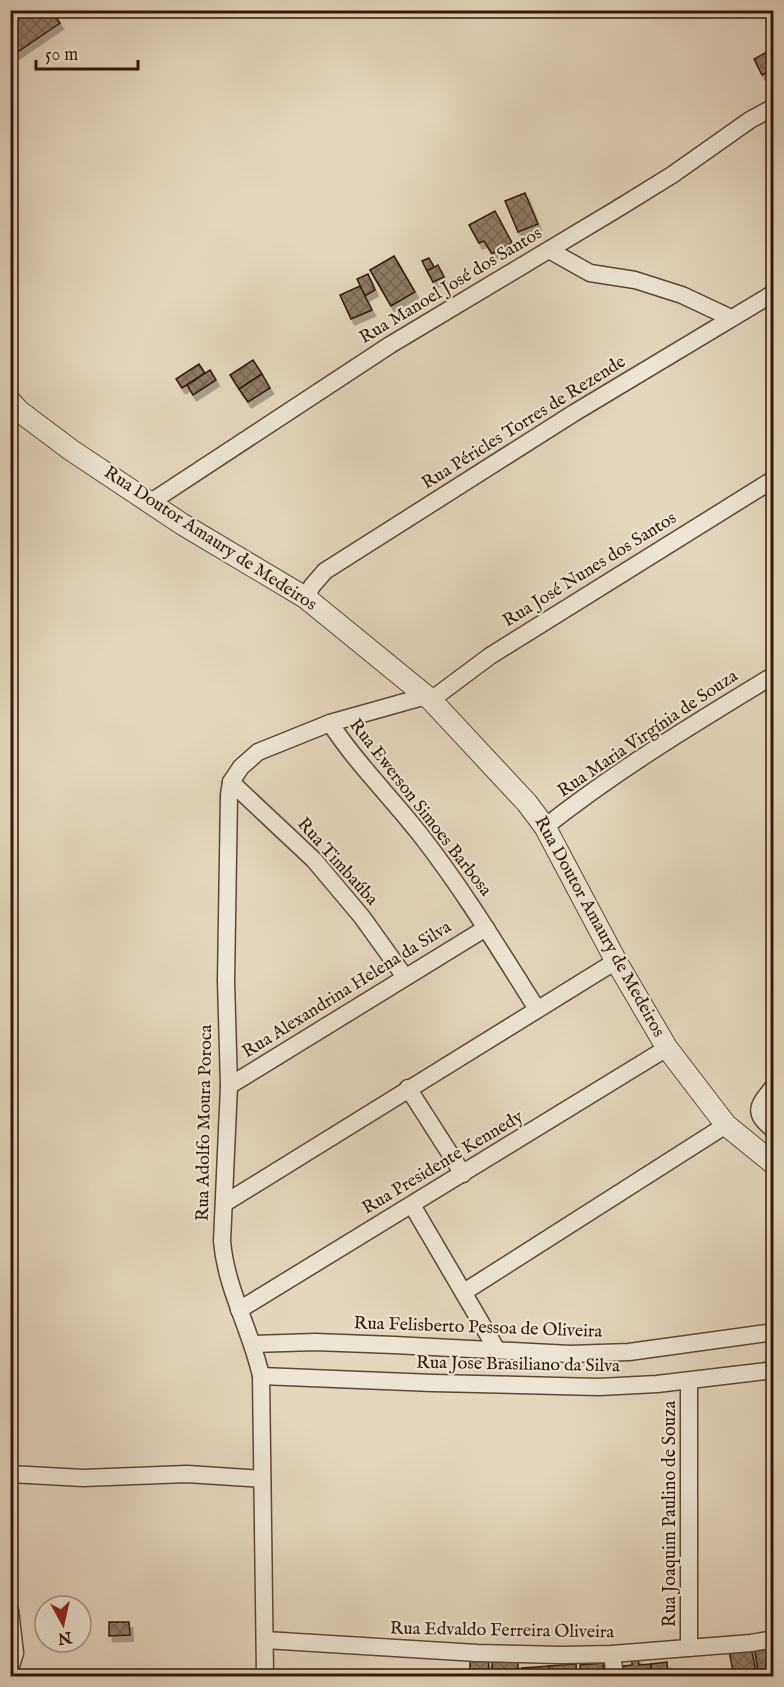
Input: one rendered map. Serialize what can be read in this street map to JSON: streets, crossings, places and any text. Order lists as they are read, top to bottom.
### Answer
{
  "streets": {
    "street": [
      "Rua Manoel José dos Santos",
      "Rua Péricles Torres de Rezende",
      "Rua Doutor Amaury de Medeiros",
      "Rua José Nunes dos Santos",
      "Rua Maria Virgínia de Souza",
      "Rua Ewerson Simoes Barbosa",
      "Rua Timbaúba",
      "Rua Alexandrina Helena da Silva",
      "Rua Adolfo Moura Poroca",
      "Rua Presidente Kennedy",
      "Rua Felisberto Pessoa de Oliveira",
      "Rua Jose Brasiliano da Silva",
      "Rua Joaquim Paulino de Souza",
      "Rua Edvaldo Ferreira Oliveira"
    ]
  },
  "crossings": [
    ["Rua Manoel José dos Santos", "Rua Doutor Amaury de Medeiros"],
    ["Rua Péricles Torres de Rezende", "Rua Doutor Amaury de Medeiros"],
    ["Rua Doutor Amaury de Medeiros", "Rua José Nunes dos Santos"],
    ["Rua Doutor Amaury de Medeiros", "Rua Maria Virgínia de Souza"],
    ["Rua Doutor Amaury de Medeiros", "Rua Presidente Kennedy"],
    ["Rua Ewerson Simoes Barbosa", "Rua Alexandrina Helena da Silva"],
    ["Rua Timbaúba", "Rua Alexandrina Helena da Silva"],
    ["Rua Timbaúba", "Rua Adolfo Moura Poroca"],
    ["Rua Alexandrina Helena da Silva", "Rua Adolfo Moura Poroca"],
    ["Rua Adolfo Moura Poroca", "Rua Presidente Kennedy"],
    ["Rua Adolfo Moura Poroca", "Rua Felisberto Pessoa de Oliveira"],
    ["Rua Adolfo Moura Poroca", "Rua Jose Brasiliano da Silva"],
    ["Rua Adolfo Moura Poroca", "Rua Edvaldo Ferreira Oliveira"],
    ["Rua Jose Brasiliano da Silva", "Rua Joaquim Paulino de Souza"],
    ["Rua Joaquim Paulino de Souza", "Rua Edvaldo Ferreira Oliveira"]
  ],
  "scale_bar": "50 m",
  "north": "bottom"
}
